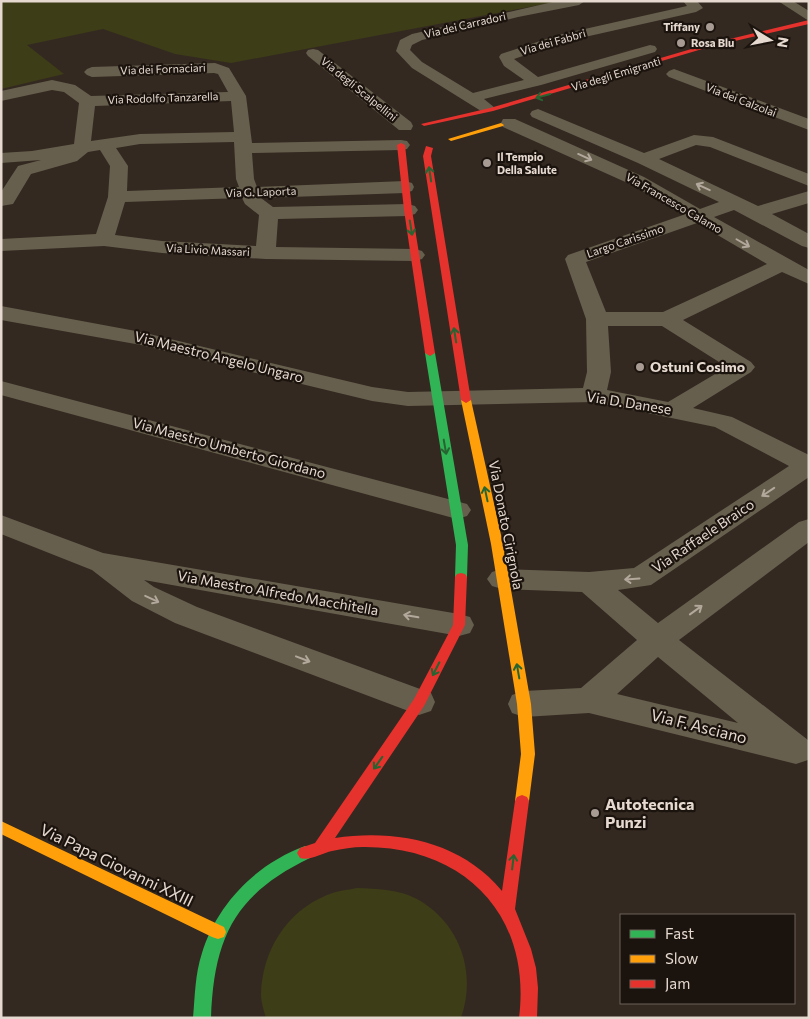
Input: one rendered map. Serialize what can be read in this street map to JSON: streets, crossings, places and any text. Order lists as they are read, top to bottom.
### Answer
{
  "streets": {
    "main road": ["Via degli Emigranti", "Via Donato Cirignola", "Via Papa Giovanni XXIII"],
    "street": [
      "Via dei Carradori",
      "Via dei Fabbri",
      "Via dei Fornaciari",
      "Via degli Scalpellini",
      "Via Rodolfo Tanzarella",
      "Via dei Calzolai",
      "Via G. Laporta",
      "Via Francesco Calamo",
      "Largo Carissimo",
      "Via Livio Massari",
      "Via Maestro Angelo Ungaro",
      "Via D. Danese",
      "Via Maestro Umberto Giordano",
      "Via Raffaele Braico",
      "Via Maestro Alfredo Macchitella",
      "Via F. Asciano"
    ]
  },
  "crossings": [
    ["Via dei Carradori", "Via degli Emigranti"],
    ["Via dei Fornaciari", "Via Rodolfo Tanzarella"],
    ["Via dei Fornaciari", "Via G. Laporta"],
    ["Via degli Emigranti", "Via degli Scalpellini"],
    ["Via degli Emigranti", "Via dei Calzolai"],
    ["Via degli Emigranti", "Via Donato Cirignola"],
    ["Via degli Scalpellini", "Via Donato Cirignola"],
    ["Via Francesco Calamo", "Largo Carissimo"],
    ["Largo Carissimo", "Via D. Danese"],
    ["Via Maestro Angelo Ungaro", "Via D. Danese"],
    ["Via D. Danese", "Via Donato Cirignola"],
    ["Via D. Danese", "Via Raffaele Braico"],
    ["Via Donato Cirignola", "Via Raffaele Braico"],
    ["Via Donato Cirignola", "Via F. Asciano"]
  ],
  "places": [
    "Tiffany",
    "Rosa Blu",
    "Il Tempio Della Salute",
    "Ostuni Cosimo",
    "Autotecnica Punzi"
  ],
  "legend": ["Fast", "Slow", "Jam"],
  "north": "right"
}
